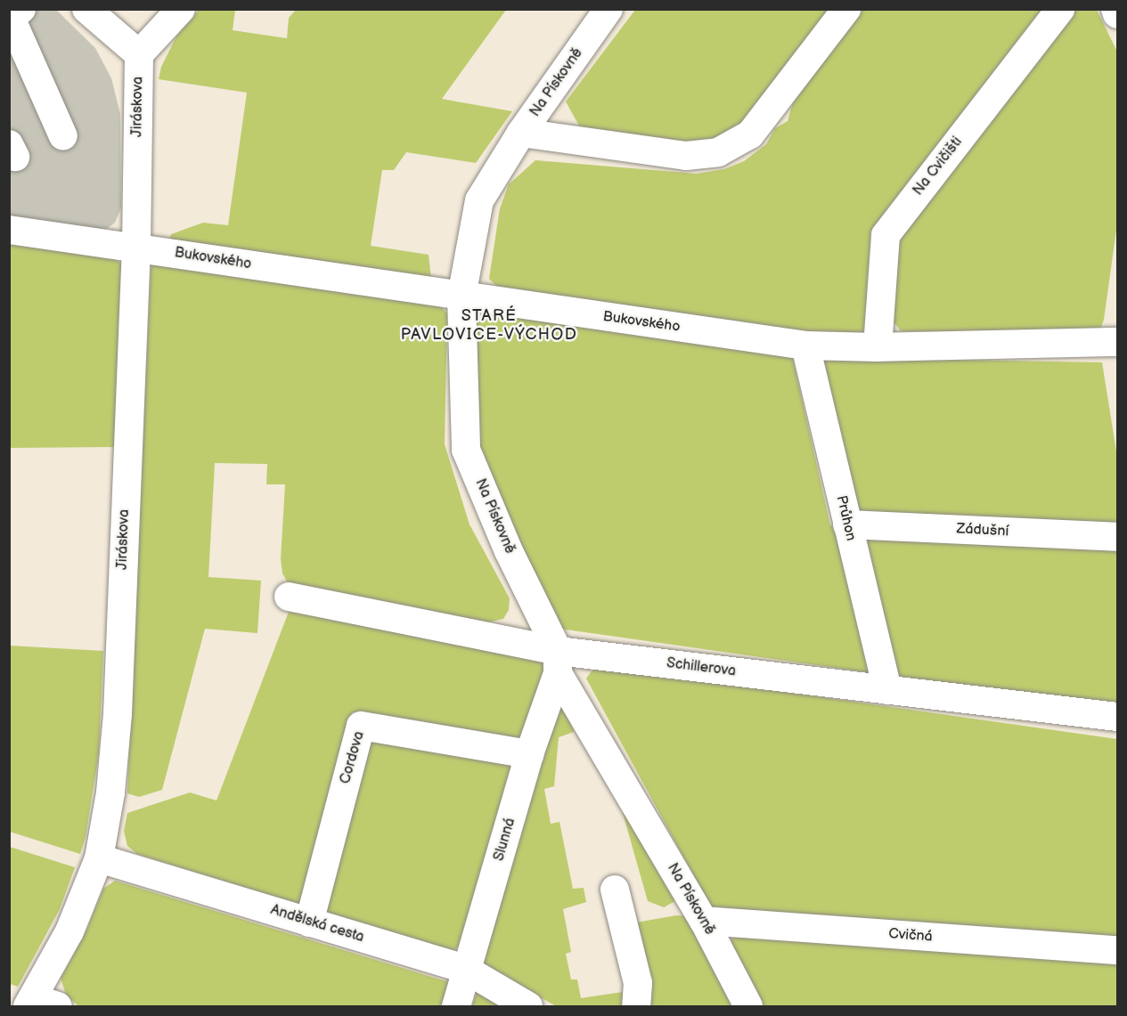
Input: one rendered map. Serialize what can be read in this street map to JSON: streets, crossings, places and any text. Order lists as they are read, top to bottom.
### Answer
{
  "streets": {
    "street": [
      "Na Pískovně",
      "Jiráskova",
      "Na Cvičišti",
      "Bukovského",
      "Průhon",
      "Zádušní",
      "Schillerova",
      "Cordova",
      "Slunná",
      "Andělská cesta",
      "Cvičná"
    ]
  },
  "crossings": [
    ["Na Pískovně", "Bukovského"],
    ["Na Pískovně", "Schillerova"],
    ["Na Pískovně", "Slunná"],
    ["Na Pískovně", "Cvičná"],
    ["Jiráskova", "Bukovského"],
    ["Jiráskova", "Andělská cesta"],
    ["Na Cvičišti", "Bukovského"],
    ["Bukovského", "Průhon"],
    ["Průhon", "Zádušní"],
    ["Průhon", "Schillerova"],
    ["Schillerova", "Slunná"],
    ["Cordova", "Slunná"],
    ["Cordova", "Andělská cesta"],
    ["Slunná", "Andělská cesta"]
  ],
  "districts": ["STARÉ PAVLOVICE-VÝCHOD"]
}
